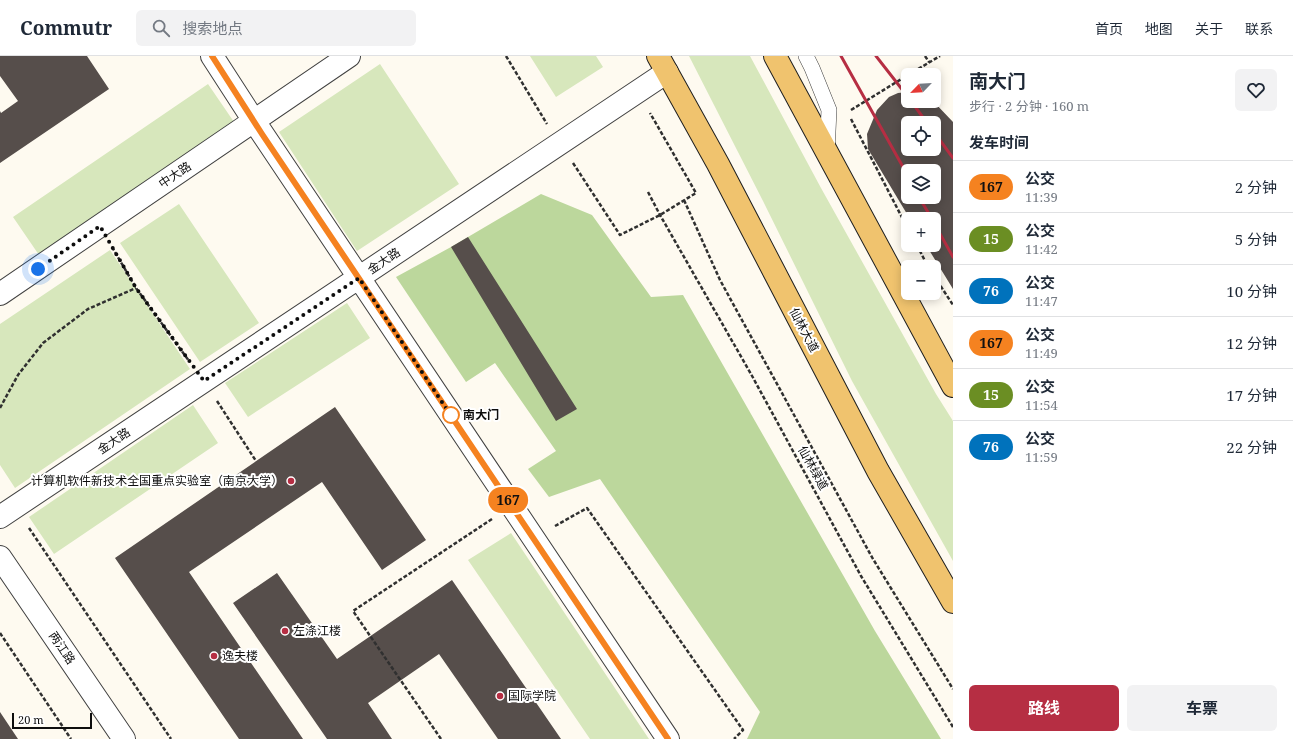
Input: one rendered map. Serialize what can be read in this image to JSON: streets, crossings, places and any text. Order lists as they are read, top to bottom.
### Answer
{
  "streets": {
    "main road": ["仙林大道"],
    "street": ["中大路", "金大路", "两江路"],
    "path": ["仙林绿道"]
  },
  "crossings": [
    ["金大路", "仙林大道"]
  ],
  "places": [
    "南大门",
    "计算机软件新技术全国重点实验室（南京大学）",
    "左涤江楼",
    "逸夫楼",
    "国际学院"
  ],
  "lines": ["bus line 167"],
  "scale_bar": "20 m",
  "north": "bottom left",
  "page": {
    "header": "Commutr",
    "search": "搜索地点",
    "nav": [
      "首页",
      "地图",
      "关于",
      "联系"
    ],
    "on_map": "167",
    "heading": [
      ["南大门", "步行 · 2 分钟 · 160 m"],
      "发车时间"
    ],
    "map_buttons": ["+", "−"],
    "list": [
      {
        "mark": "167",
        "name": "公交",
        "note": "11:39",
        "value": "2 分钟"
      },
      {
        "mark": "15",
        "name": "公交",
        "note": "11:42",
        "value": "5 分钟"
      },
      {
        "mark": "76",
        "name": "公交",
        "note": "11:47",
        "value": "10 分钟"
      },
      {
        "mark": "167",
        "name": "公交",
        "note": "11:49",
        "value": "12 分钟"
      },
      {
        "mark": "15",
        "name": "公交",
        "note": "11:54",
        "value": "17 分钟"
      },
      {
        "mark": "76",
        "name": "公交",
        "note": "11:59",
        "value": "22 分钟"
      }
    ],
    "buttons": ["路线", "车票"],
    "scale": "20 m"
  }
}
